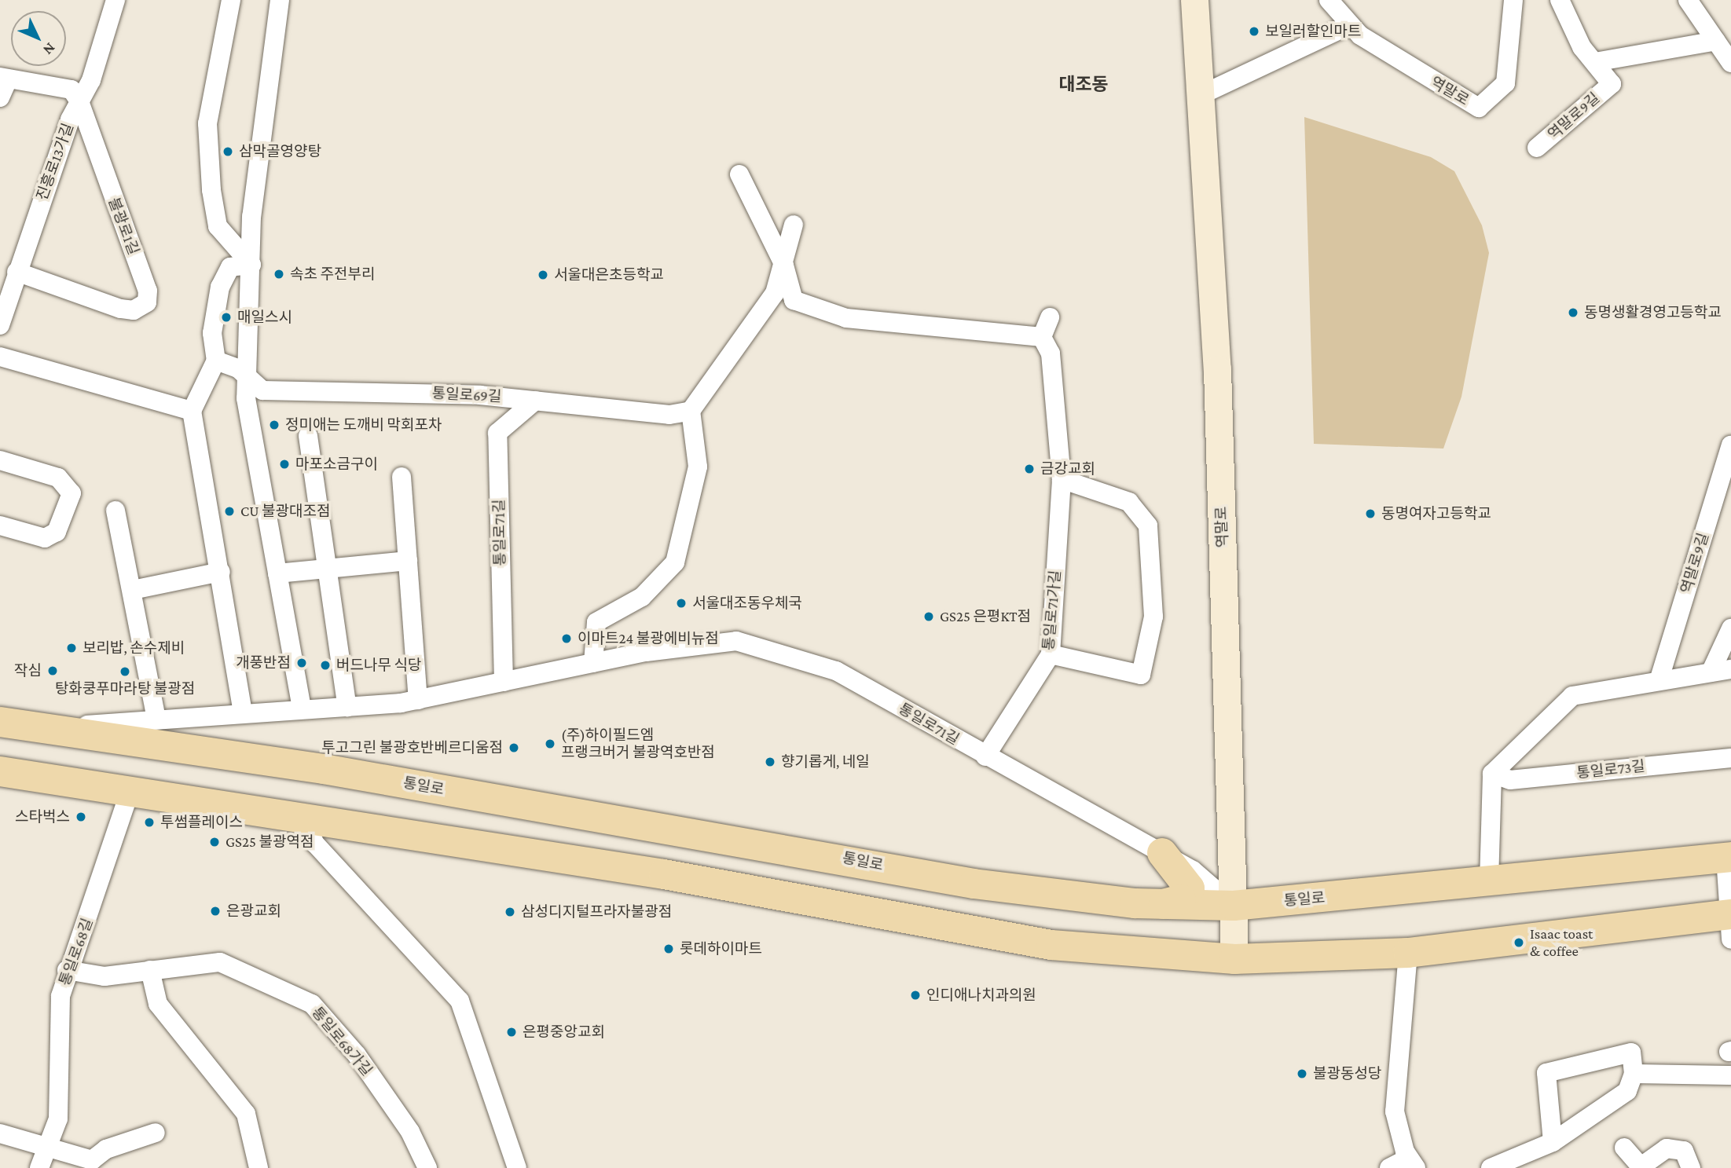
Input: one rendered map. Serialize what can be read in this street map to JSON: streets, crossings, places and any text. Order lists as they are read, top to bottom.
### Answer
{
  "streets": {
    "main road": ["통일로"],
    "street": [
      "역말로",
      "역말로9길",
      "진흥로13가길",
      "불광로1길",
      "통일로69길",
      "통일로71길",
      "통일로71가길",
      "통일로73길",
      "통일로68길",
      "통일로68가길"
    ]
  },
  "crossings": [
    ["역말로", "통일로71길"],
    ["역말로", "통일로"],
    ["진흥로13가길", "불광로1길"],
    ["통일로69길", "통일로71길"],
    ["통일로71길", "통일로71가길"],
    ["통일로71길", "통일로"],
    ["통일로68길", "통일로68가길"]
  ],
  "districts": ["대조동"],
  "places": [
    "보일러할인마트",
    "삼막골영양탕",
    "속초 주전부리",
    "서울대은초등학교",
    "동명생활경영고등학교",
    "매일스시",
    "정미애는 도깨비 막회포차",
    "마포소금구이",
    "금강교회",
    "CU 불광대조점",
    "동명여자고등학교",
    "서울대조동우체국",
    "GS25 은평KT점",
    "이마트24 불광에비뉴점",
    "보리밥, 손수제비",
    "개풍반점",
    "버드나무 식당",
    "작심",
    "탕화쿵푸마라탕 불광점",
    "(주)하이필드엠 프랭크버거 불광역호반점",
    "투고그린 불광호반베르디움점",
    "향기롭게, 네일",
    "스타벅스",
    "투썸플레이스",
    "GS25 불광역점",
    "은광교회",
    "삼성디지털프라자불광점",
    "Isaac toast & coffee",
    "롯데하이마트",
    "인디애나치과의원",
    "은평중앙교회",
    "불광동성당"
  ],
  "north": "bottom right"
}
